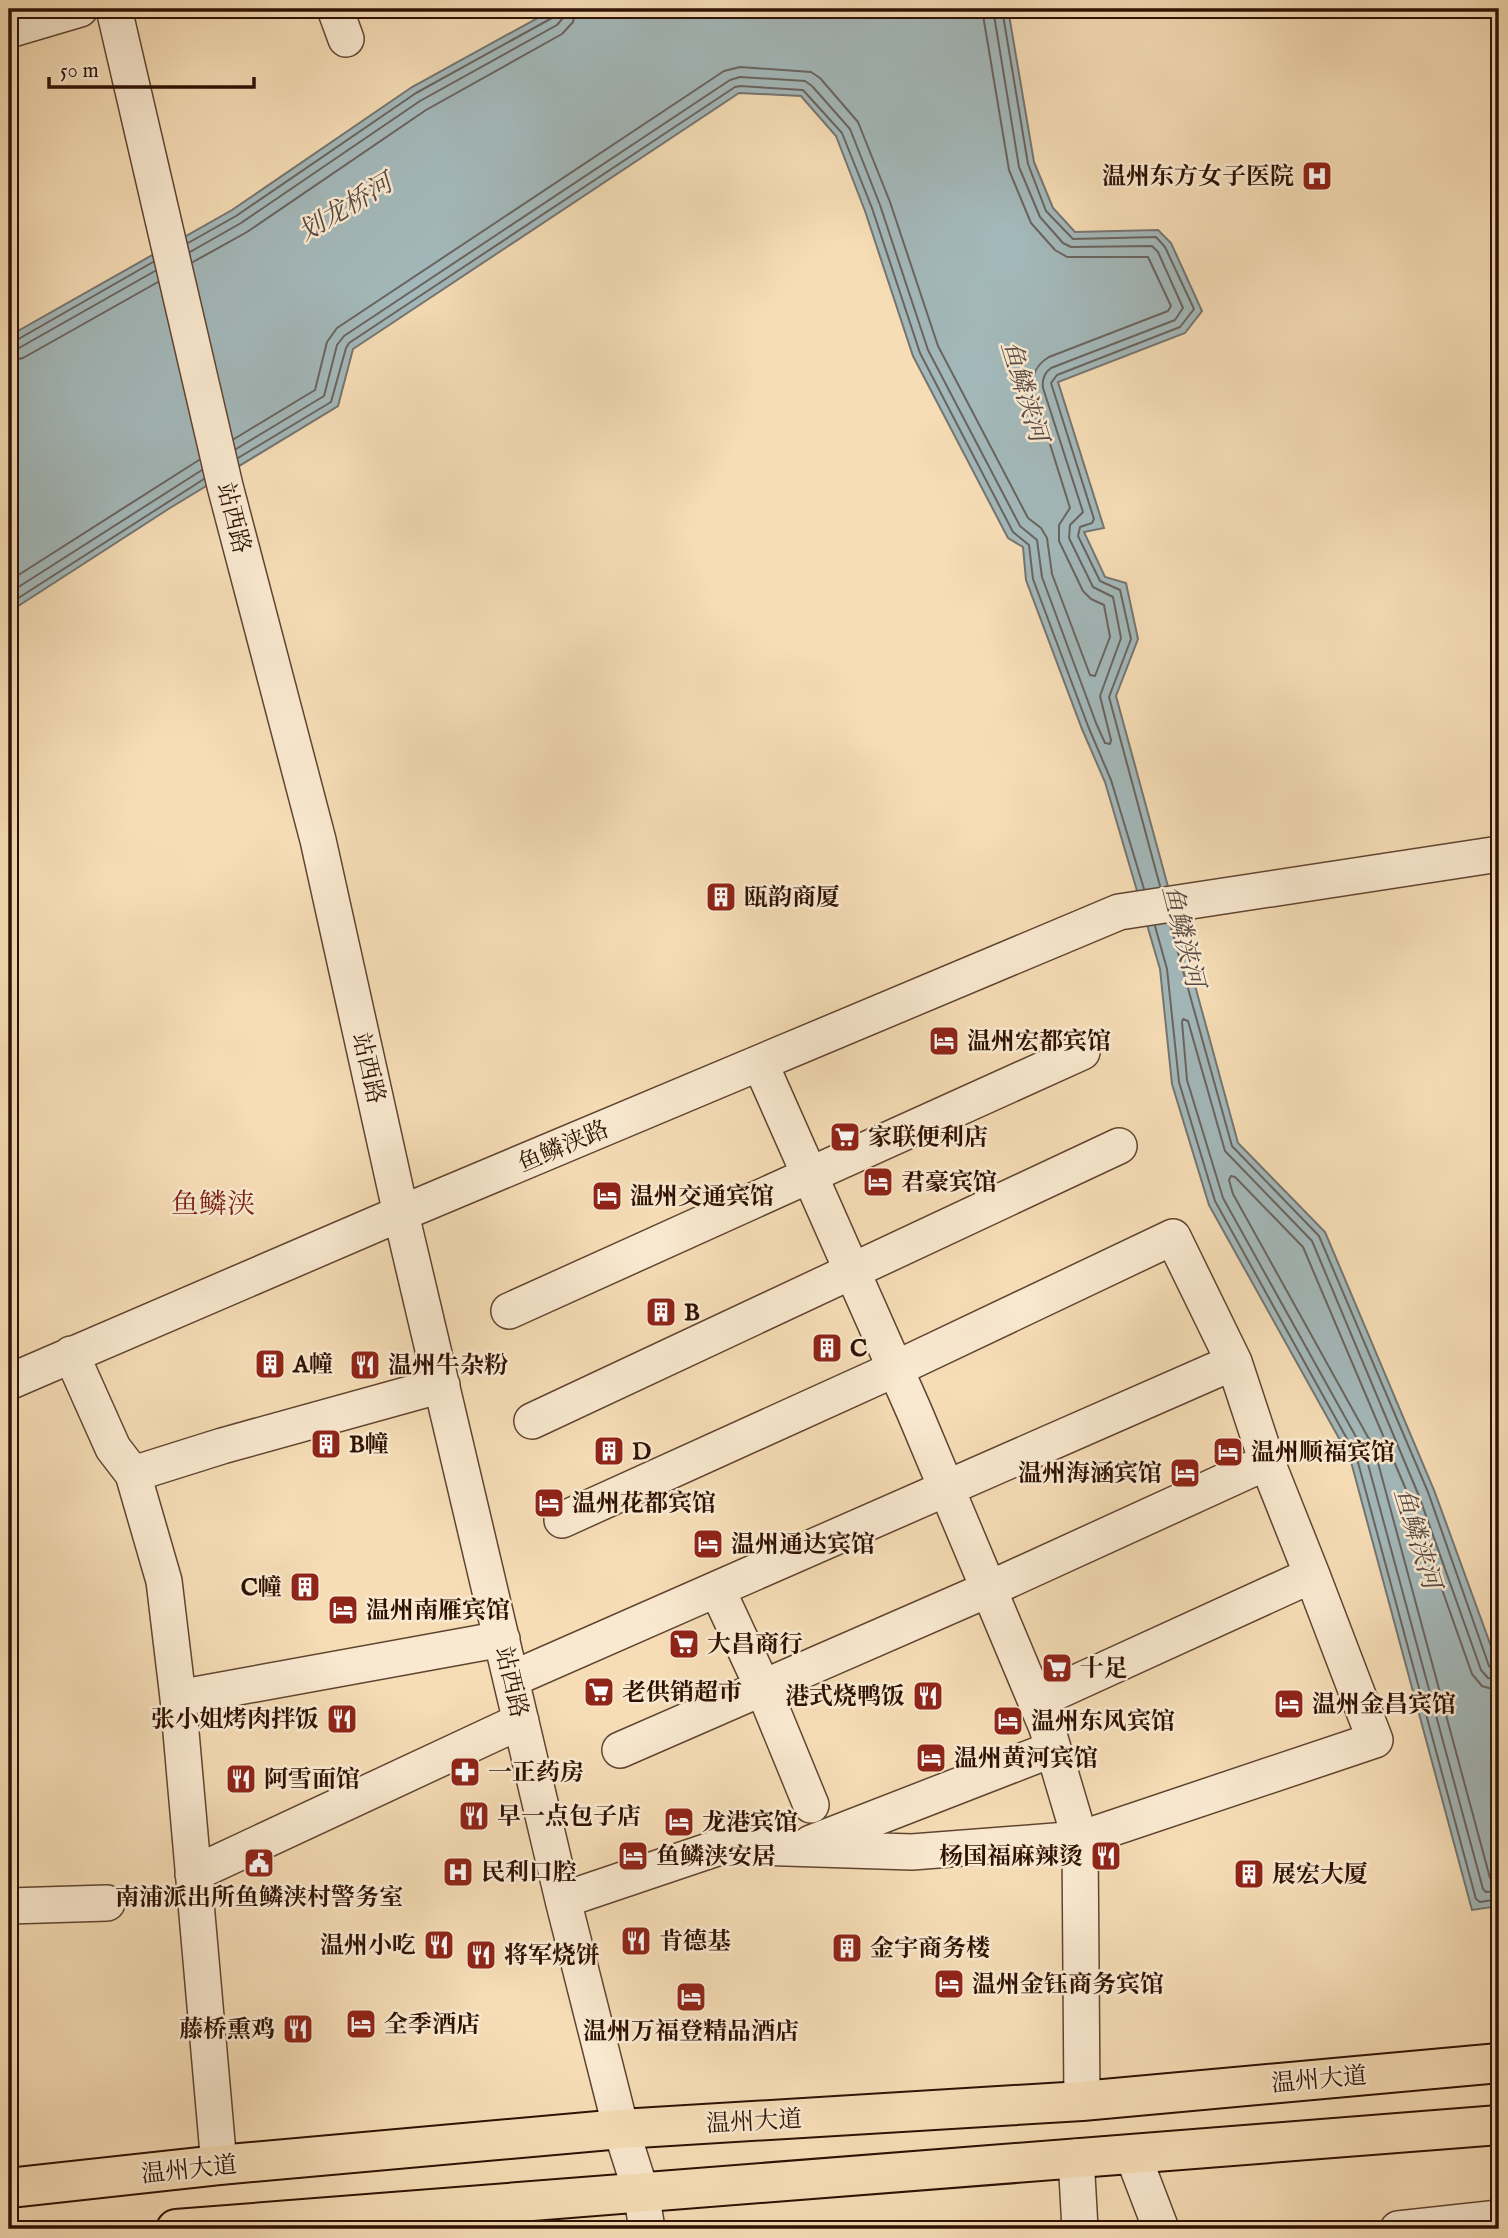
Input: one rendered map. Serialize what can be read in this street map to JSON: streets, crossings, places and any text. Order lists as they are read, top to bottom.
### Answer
{
  "streets": {
    "main road": ["温州大道"],
    "street": ["站西路", "鱼鳞浃路"]
  },
  "crossings": [
    ["站西路", "鱼鳞浃路"],
    ["站西路", "温州大道"]
  ],
  "districts": ["鱼鳞浃"],
  "water": ["划龙桥河", "鱼鳞浃河"],
  "places": {
    "hospital": ["温州东方女子医院", "民利口腔"],
    "building": [
      "瓯韵商厦",
      "B",
      "C",
      "A幢",
      "B幢",
      "D",
      "C幢",
      "展宏大厦",
      "金宇商务楼"
    ],
    "hotel": [
      "温州宏都宾馆",
      "君豪宾馆",
      "温州交通宾馆",
      "温州顺福宾馆",
      "温州海涵宾馆",
      "温州花都宾馆",
      "温州通达宾馆",
      "温州南雁宾馆",
      "温州金昌宾馆",
      "温州东风宾馆",
      "温州黄河宾馆",
      "龙港宾馆",
      "鱼鳞浃安居",
      "温州金钰商务宾馆",
      "温州万福登精品酒店",
      "全季酒店"
    ],
    "supermarket": [
      "家联便利店",
      "大昌商行",
      "十足",
      "老供销超市"
    ],
    "restaurant": [
      "温州牛杂粉",
      "港式烧鸭饭",
      "张小姐烤肉拌饭",
      "阿雪面馆",
      "早一点包子店",
      "杨国福麻辣烫",
      "肯德基",
      "温州小吃",
      "将军烧饼",
      "藤桥熏鸡"
    ],
    "pharmacy": ["一正药房"],
    "public building": ["南浦派出所鱼鳞浃村警务室"]
  },
  "scale_bar": "50 m"
}
